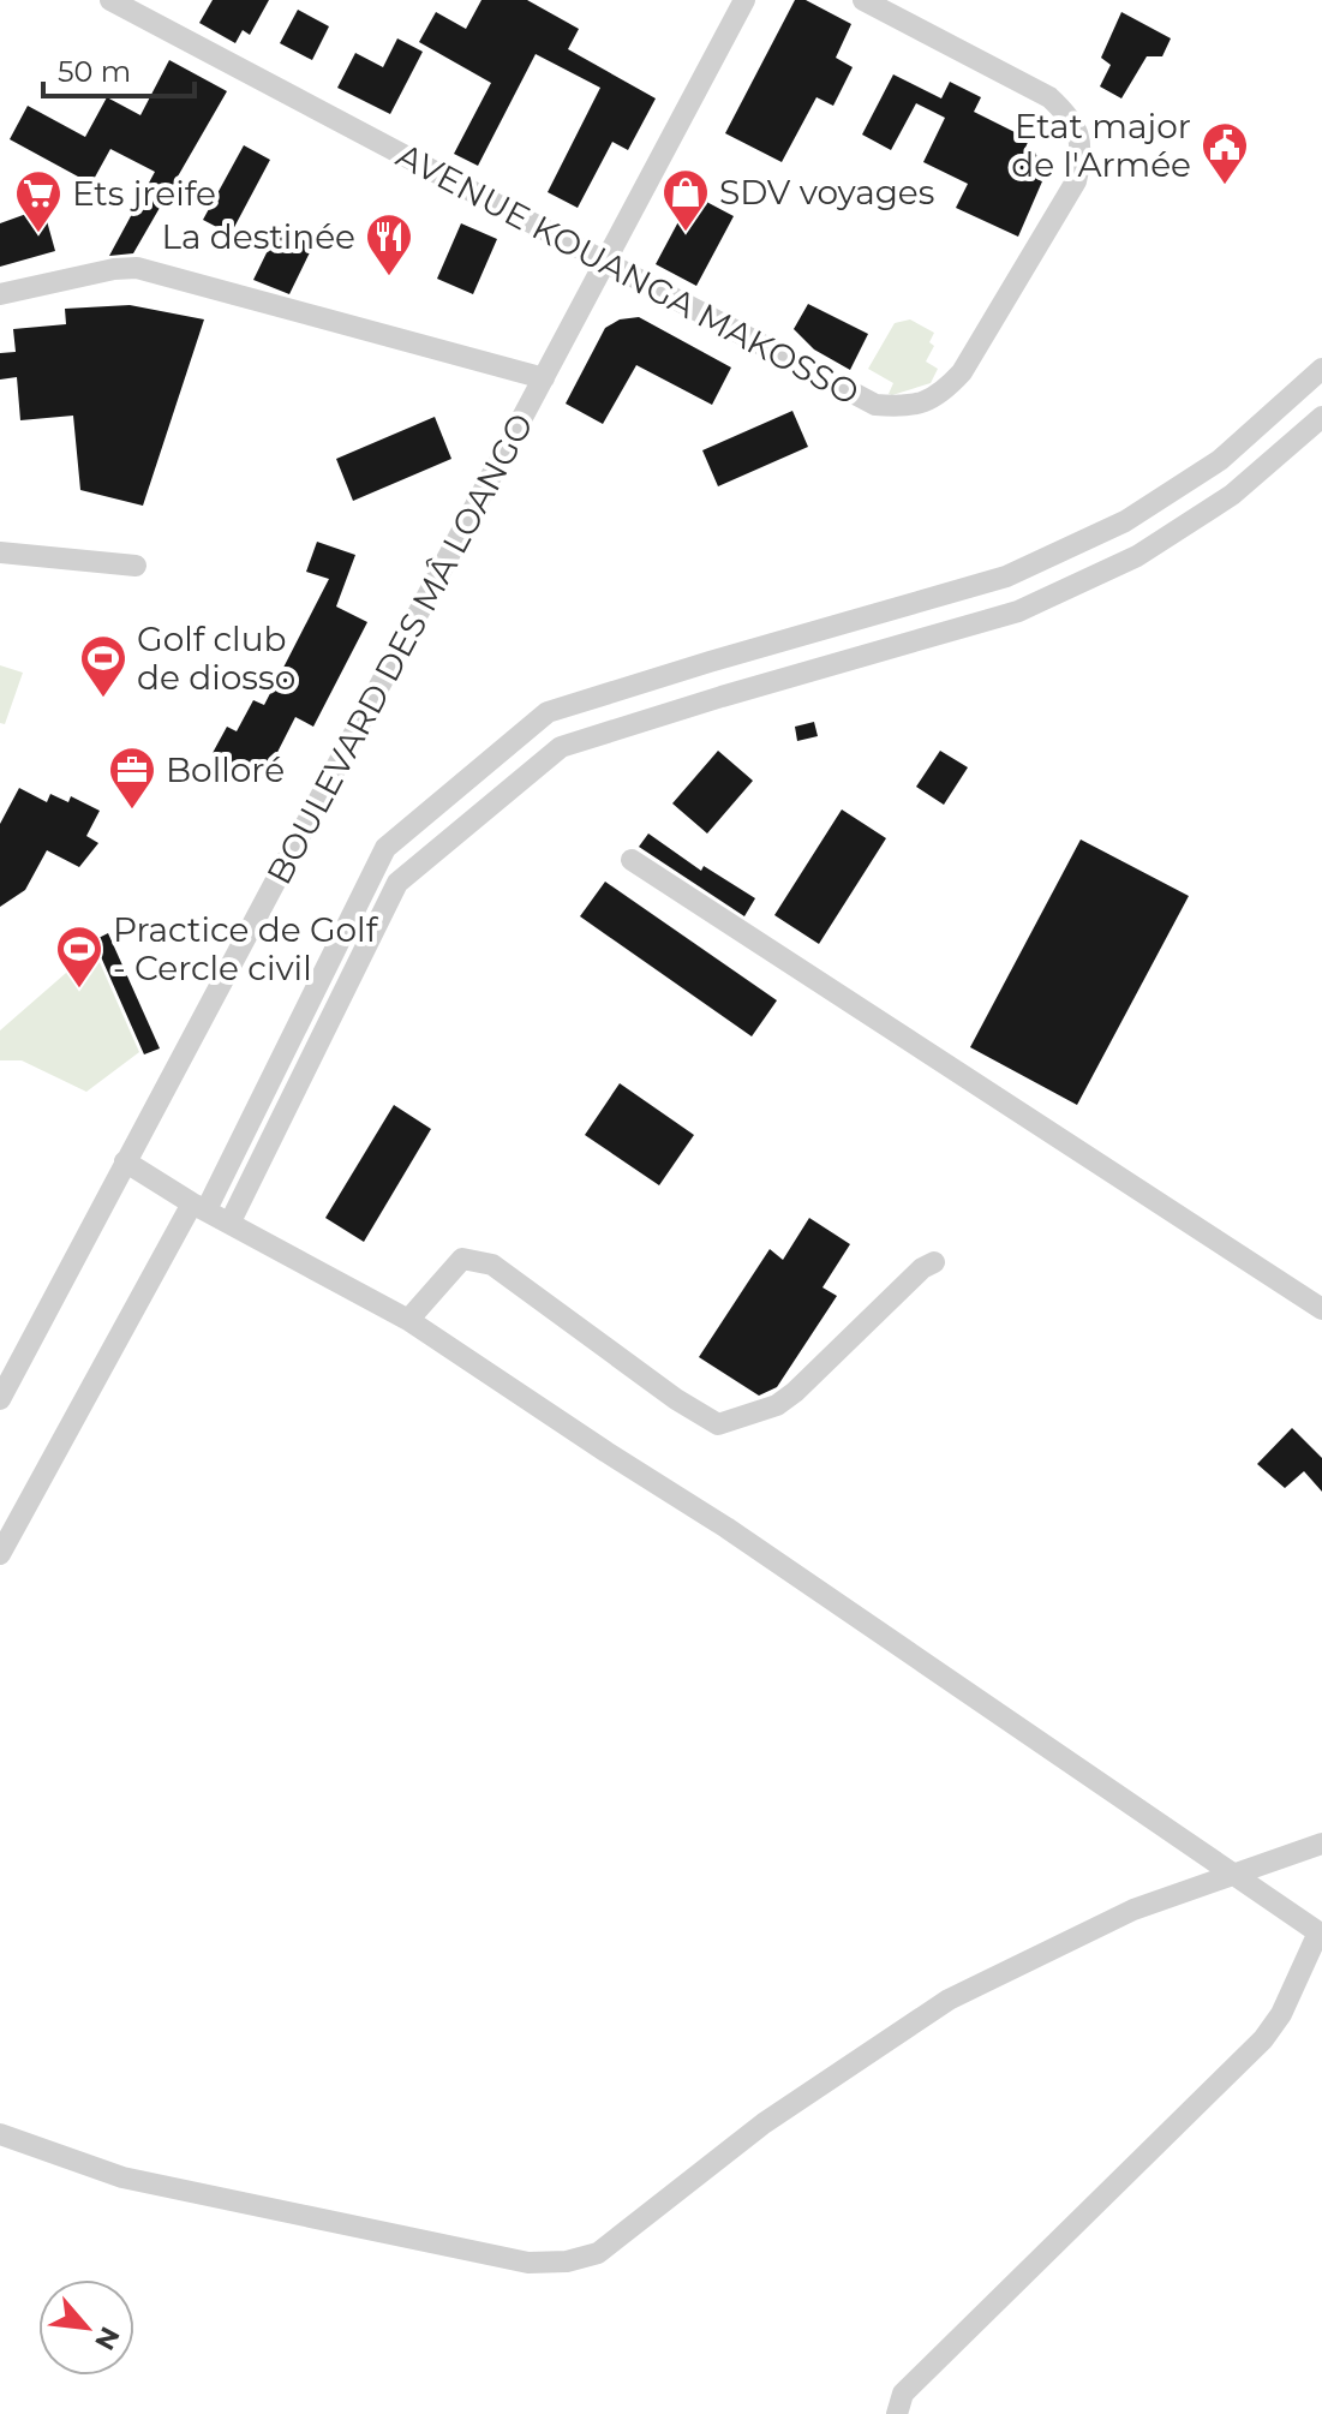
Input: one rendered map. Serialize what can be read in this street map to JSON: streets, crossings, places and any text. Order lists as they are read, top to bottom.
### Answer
{
  "streets": {
    "street": ["AVENUE KOUANGA MAKOSSO", "BOULEVARD DES MÂ LOANGO"]
  },
  "crossings": [
    ["AVENUE KOUANGA MAKOSSO", "BOULEVARD DES MÂ LOANGO"]
  ],
  "places": {
    "public building": ["Etat major de l'Armée"],
    "shop": ["SDV voyages"],
    "supermarket": ["Ets jreife"],
    "restaurant": ["La destinée"],
    "sports": ["Golf club de diosso", "Practice de Golf - Cercle civil"],
    "office": ["Bolloré"]
  },
  "scale_bar": "50 m",
  "north": "bottom right"
}
